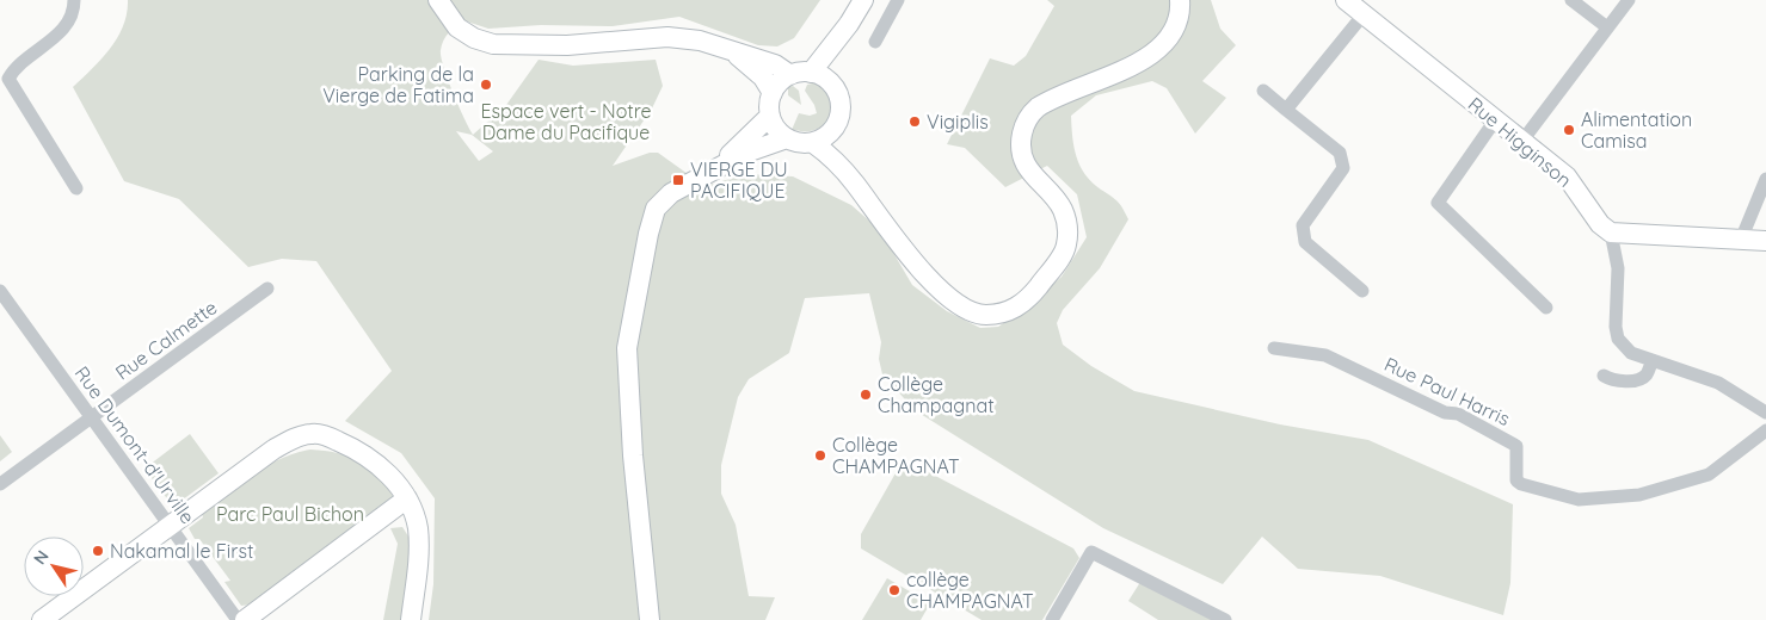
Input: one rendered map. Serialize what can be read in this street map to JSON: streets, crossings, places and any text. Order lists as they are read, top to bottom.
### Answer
{
  "streets": {
    "street": [
      "Rue Higginson",
      "Rue Calmette",
      "Rue Paul Harris",
      "Rue Dumont-d'Urville"
    ]
  },
  "crossings": [
    ["Rue Calmette", "Rue Dumont-d'Urville"]
  ],
  "parks": ["Espace vert - Notre Dame du Pacifique", "Parc Paul Bichon"],
  "places": {
    "other": [
      "Parking de la Vierge de Fatima",
      "Vigiplis",
      "Alimentation Camisa",
      "Collège Champagnat",
      "Collège CHAMPAGNAT",
      "Nakamal le First",
      "collège CHAMPAGNAT"
    ],
    "transit": ["VIERGE DU PACIFIQUE"]
  },
  "north": "top left"
}
